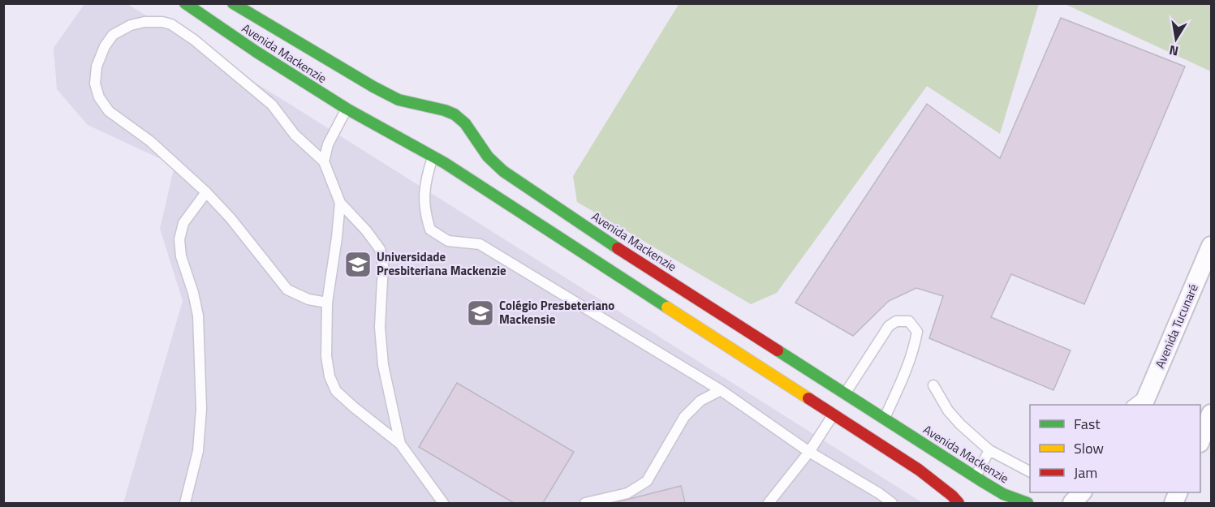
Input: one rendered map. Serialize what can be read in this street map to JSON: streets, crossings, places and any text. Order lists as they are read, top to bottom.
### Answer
{
  "streets": {
    "main road": ["Avenida Mackenzie"],
    "street": ["Avenida Tucunaré"]
  },
  "places": {
    "school or university": ["Universidade Presbiteriana Mackenzie", "Colégio Presbeteriano Mackensie"]
  },
  "legend": ["Fast", "Slow", "Jam"],
  "north": "bottom"
}
